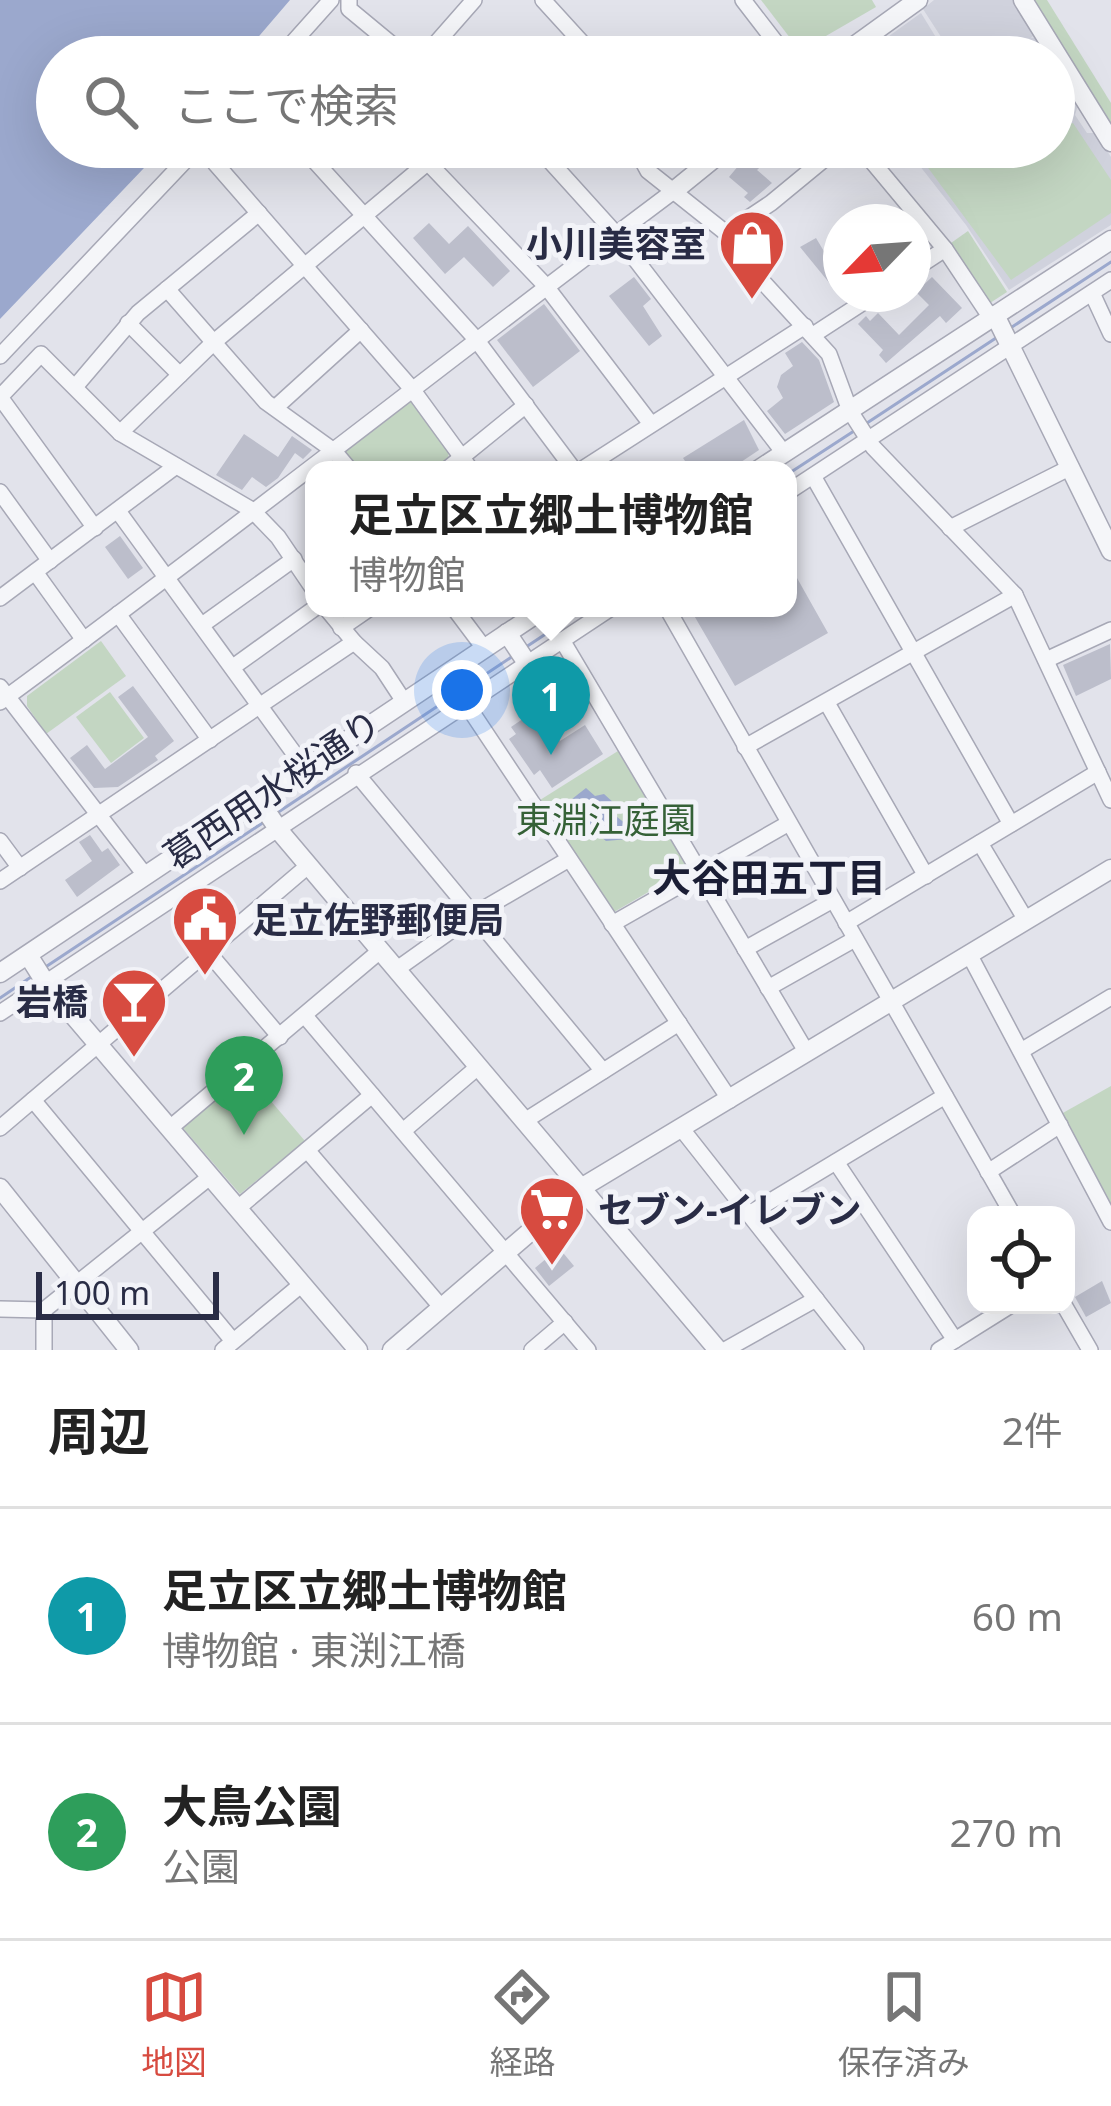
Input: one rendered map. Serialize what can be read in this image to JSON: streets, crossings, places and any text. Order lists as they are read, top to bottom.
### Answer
{
  "streets": {
    "street": ["葛西用水桜通り"]
  },
  "districts": ["大谷田五丁目"],
  "parks": ["東淵江庭園"],
  "places": {
    "shop": ["小川美容室"],
    "public building": ["足立佐野郵便局"],
    "bar": ["岩橋"],
    "supermarket": ["セブン-イレブン"]
  },
  "scale_bar": "100 m",
  "north": "bottom left",
  "page": {
    "search": "ここで検索",
    "popup": ["足立区立郷土博物館", "博物館"],
    "pins": ["1", "2"],
    "scale": "100 m",
    "heading": ["周辺", "2件"],
    "list": [
      {
        "mark": "1",
        "name": "足立区立郷土博物館",
        "note": "博物館 · 東渕江橋",
        "value": "60 m"
      },
      {
        "mark": "2",
        "name": "大鳥公園",
        "note": "公園",
        "value": "270 m"
      }
    ],
    "nav": ["地図", "経路", "保存済み"]
  }
}
